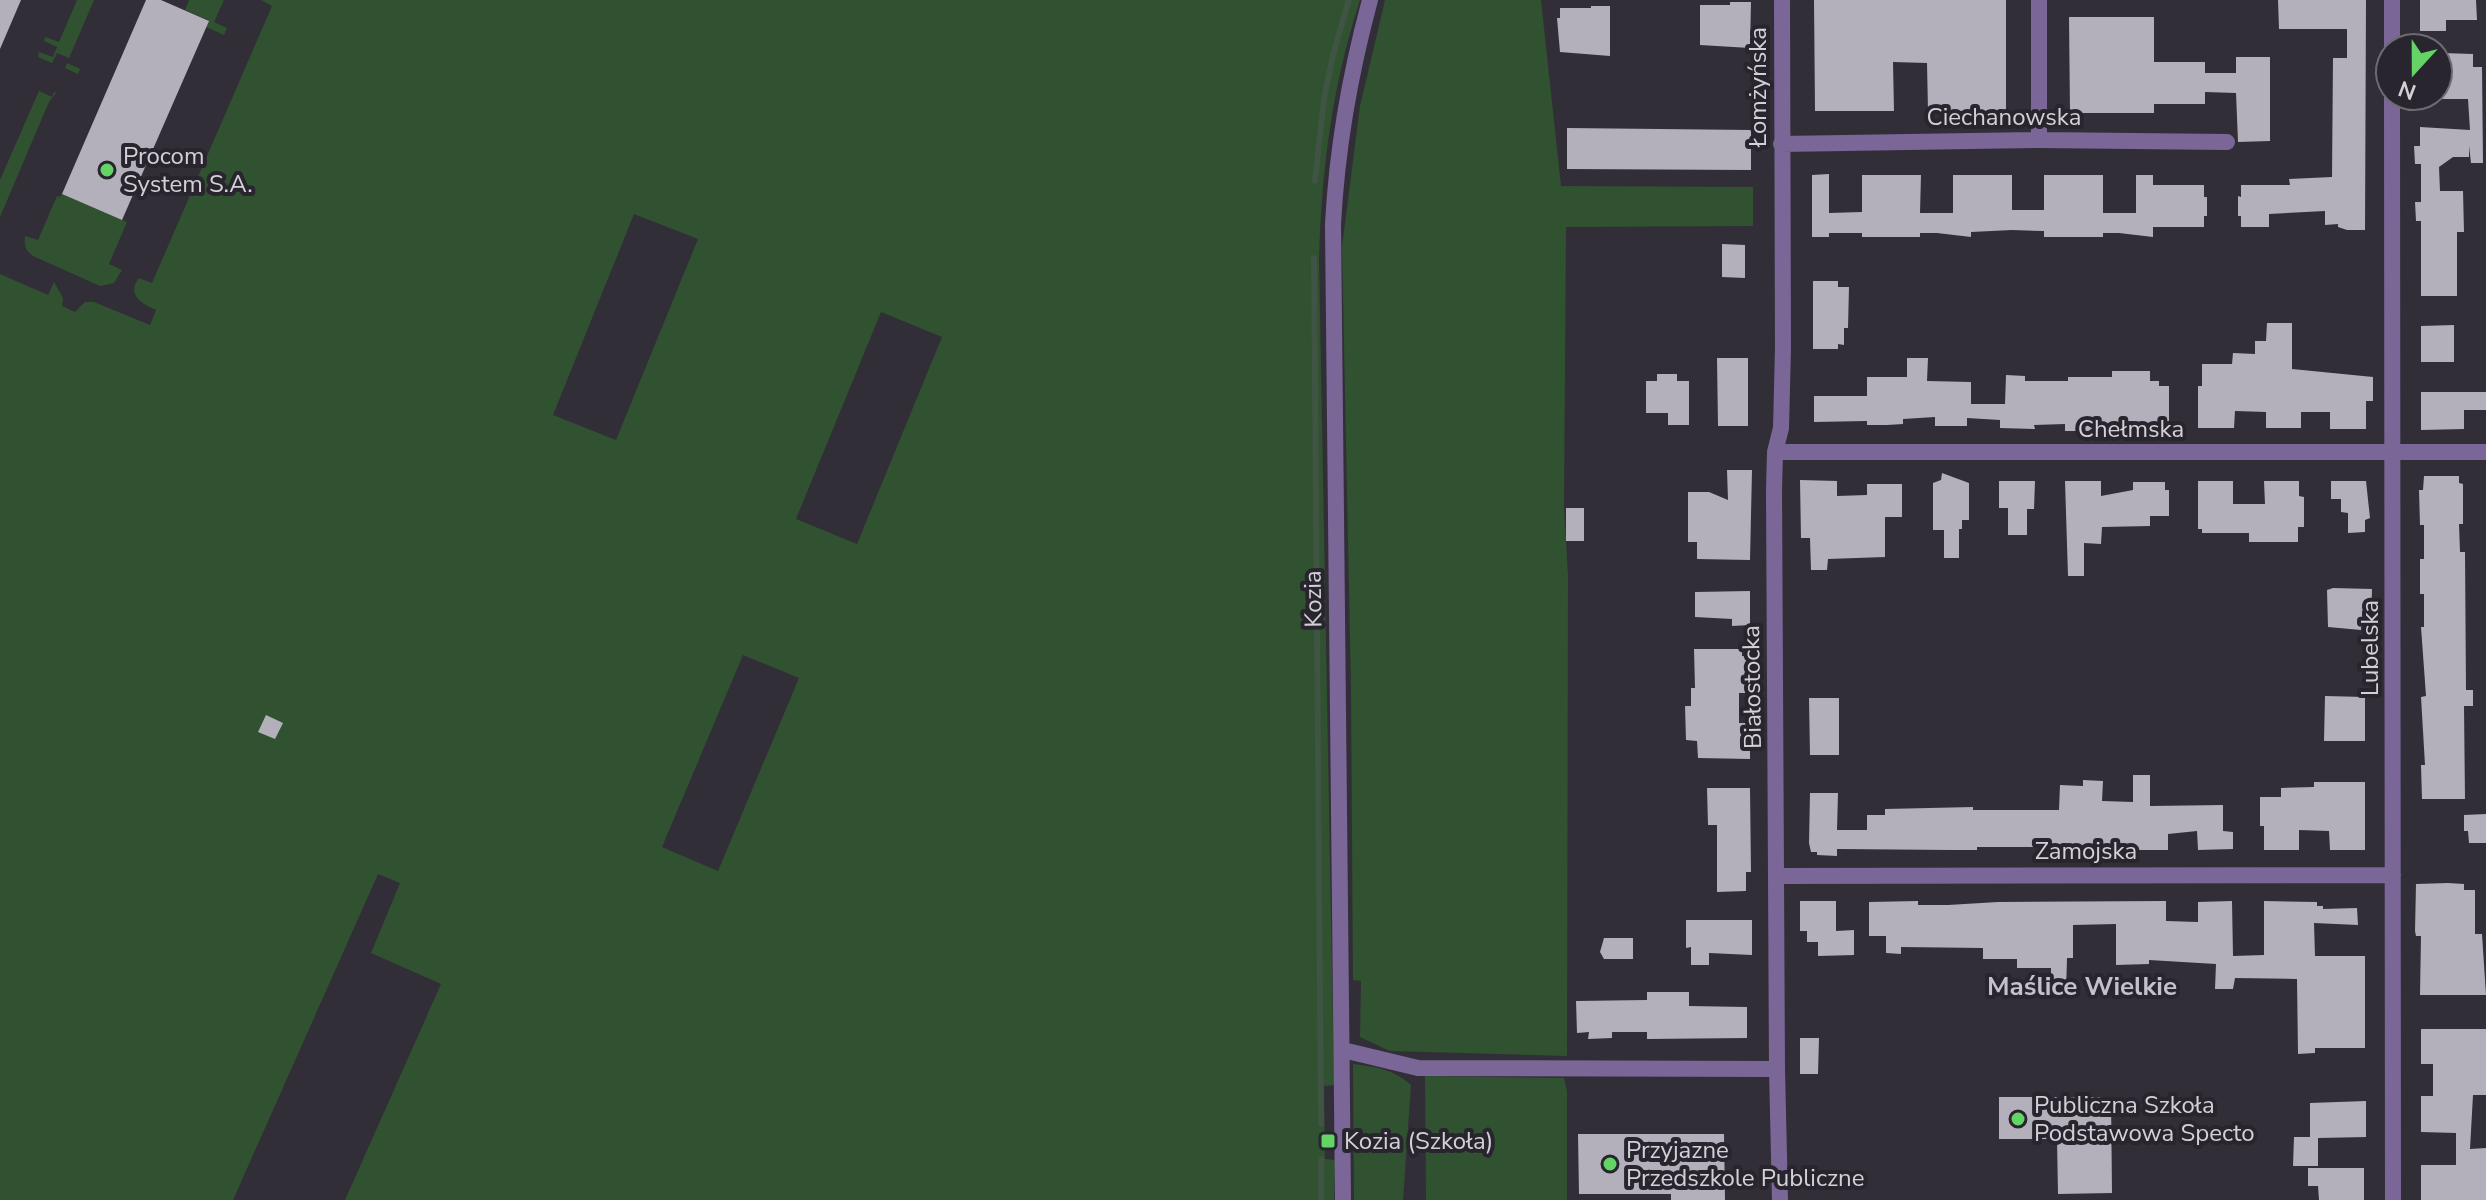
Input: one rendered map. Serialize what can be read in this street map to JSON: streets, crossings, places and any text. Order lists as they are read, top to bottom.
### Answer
{
  "streets": {
    "street": [
      "Łomżyńska",
      "Ciechanowska",
      "Chełmska",
      "Kozia",
      "Lubelska",
      "Białostocka",
      "Zamojska"
    ]
  },
  "crossings": [
    ["Łomżyńska", "Ciechanowska"],
    ["Łomżyńska", "Białostocka"],
    ["Chełmska", "Lubelska"],
    ["Chełmska", "Białostocka"],
    ["Lubelska", "Zamojska"],
    ["Białostocka", "Zamojska"]
  ],
  "districts": ["Maślice Wielkie"],
  "places": {
    "other": ["Procom System S.A.", "Publiczna Szkoła Podstawowa Specto", "Przyjazne Przedszkole Publiczne"],
    "transit": ["Kozia (Szkoła)"]
  },
  "north": "bottom"
}
